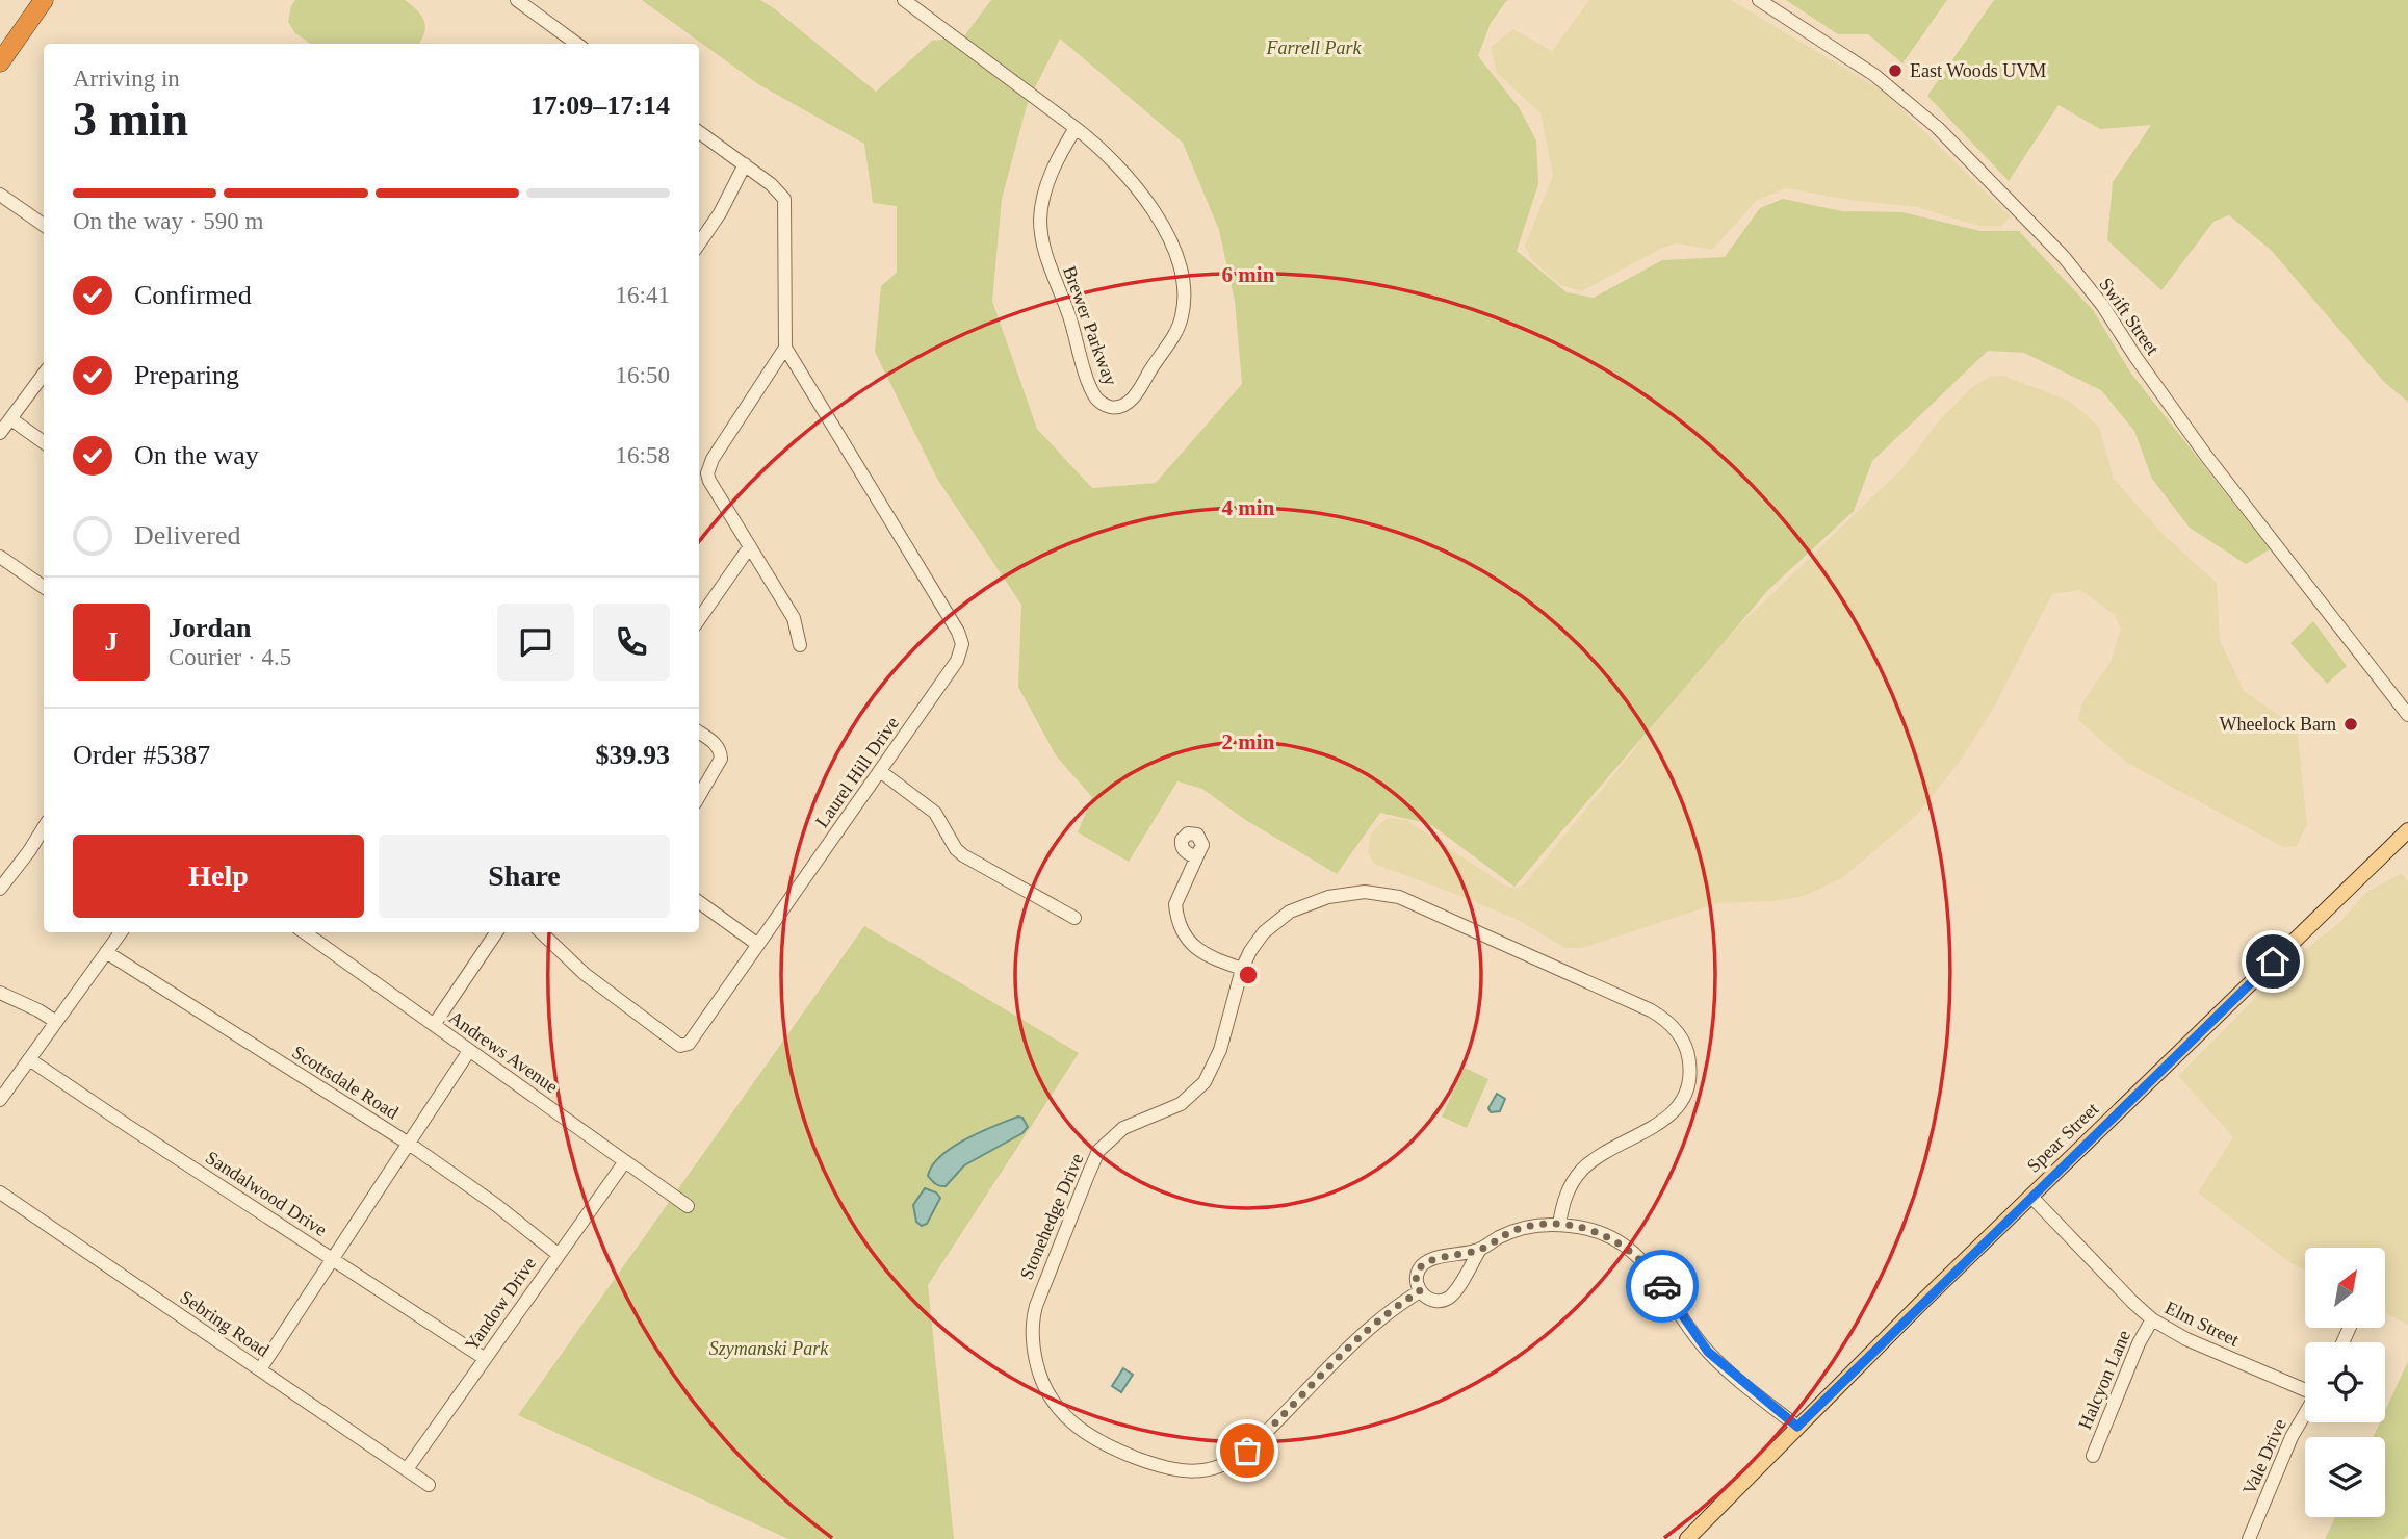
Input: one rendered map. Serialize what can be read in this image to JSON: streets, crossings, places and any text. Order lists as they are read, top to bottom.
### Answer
{
  "streets": {
    "main road": ["Spear Street"],
    "street": [
      "Swift Street",
      "Brewer Parkway",
      "Laurel Hill Drive",
      "Andrews Avenue",
      "Scottsdale Road",
      "Sandalwood Drive",
      "Stonehedge Drive",
      "Yandow Drive",
      "Sebring Road",
      "Elm Street",
      "Halcyon Lane",
      "Vale Drive"
    ]
  },
  "crossings": [
    ["Andrews Avenue", "Yandow Drive"],
    ["Scottsdale Road", "Yandow Drive"],
    ["Spear Street", "Elm Street"],
    ["Sandalwood Drive", "Yandow Drive"],
    ["Yandow Drive", "Sebring Road"],
    ["Elm Street", "Halcyon Lane"]
  ],
  "parks": ["Farrell Park", "Szymanski Park"],
  "places": ["East Woods UVM", "Wheelock Barn"],
  "north": "top right",
  "page": {
    "heading": ["3 min", "Arriving in", "17:09–17:14"],
    "panel": [
      "Jordan",
      "Courier · 4.5",
      "Order #5387",
      "$39.93"
    ],
    "bar": "On the way · 590 m",
    "list": [
      ["Confirmed", "16:41"],
      ["Preparing", "16:50"],
      ["On the way", "16:58"],
      "Delivered"
    ],
    "round": "J",
    "buttons": ["Help", "Share"]
  },
  "rings": ["6 min", "4 min", "2 min"]
}
